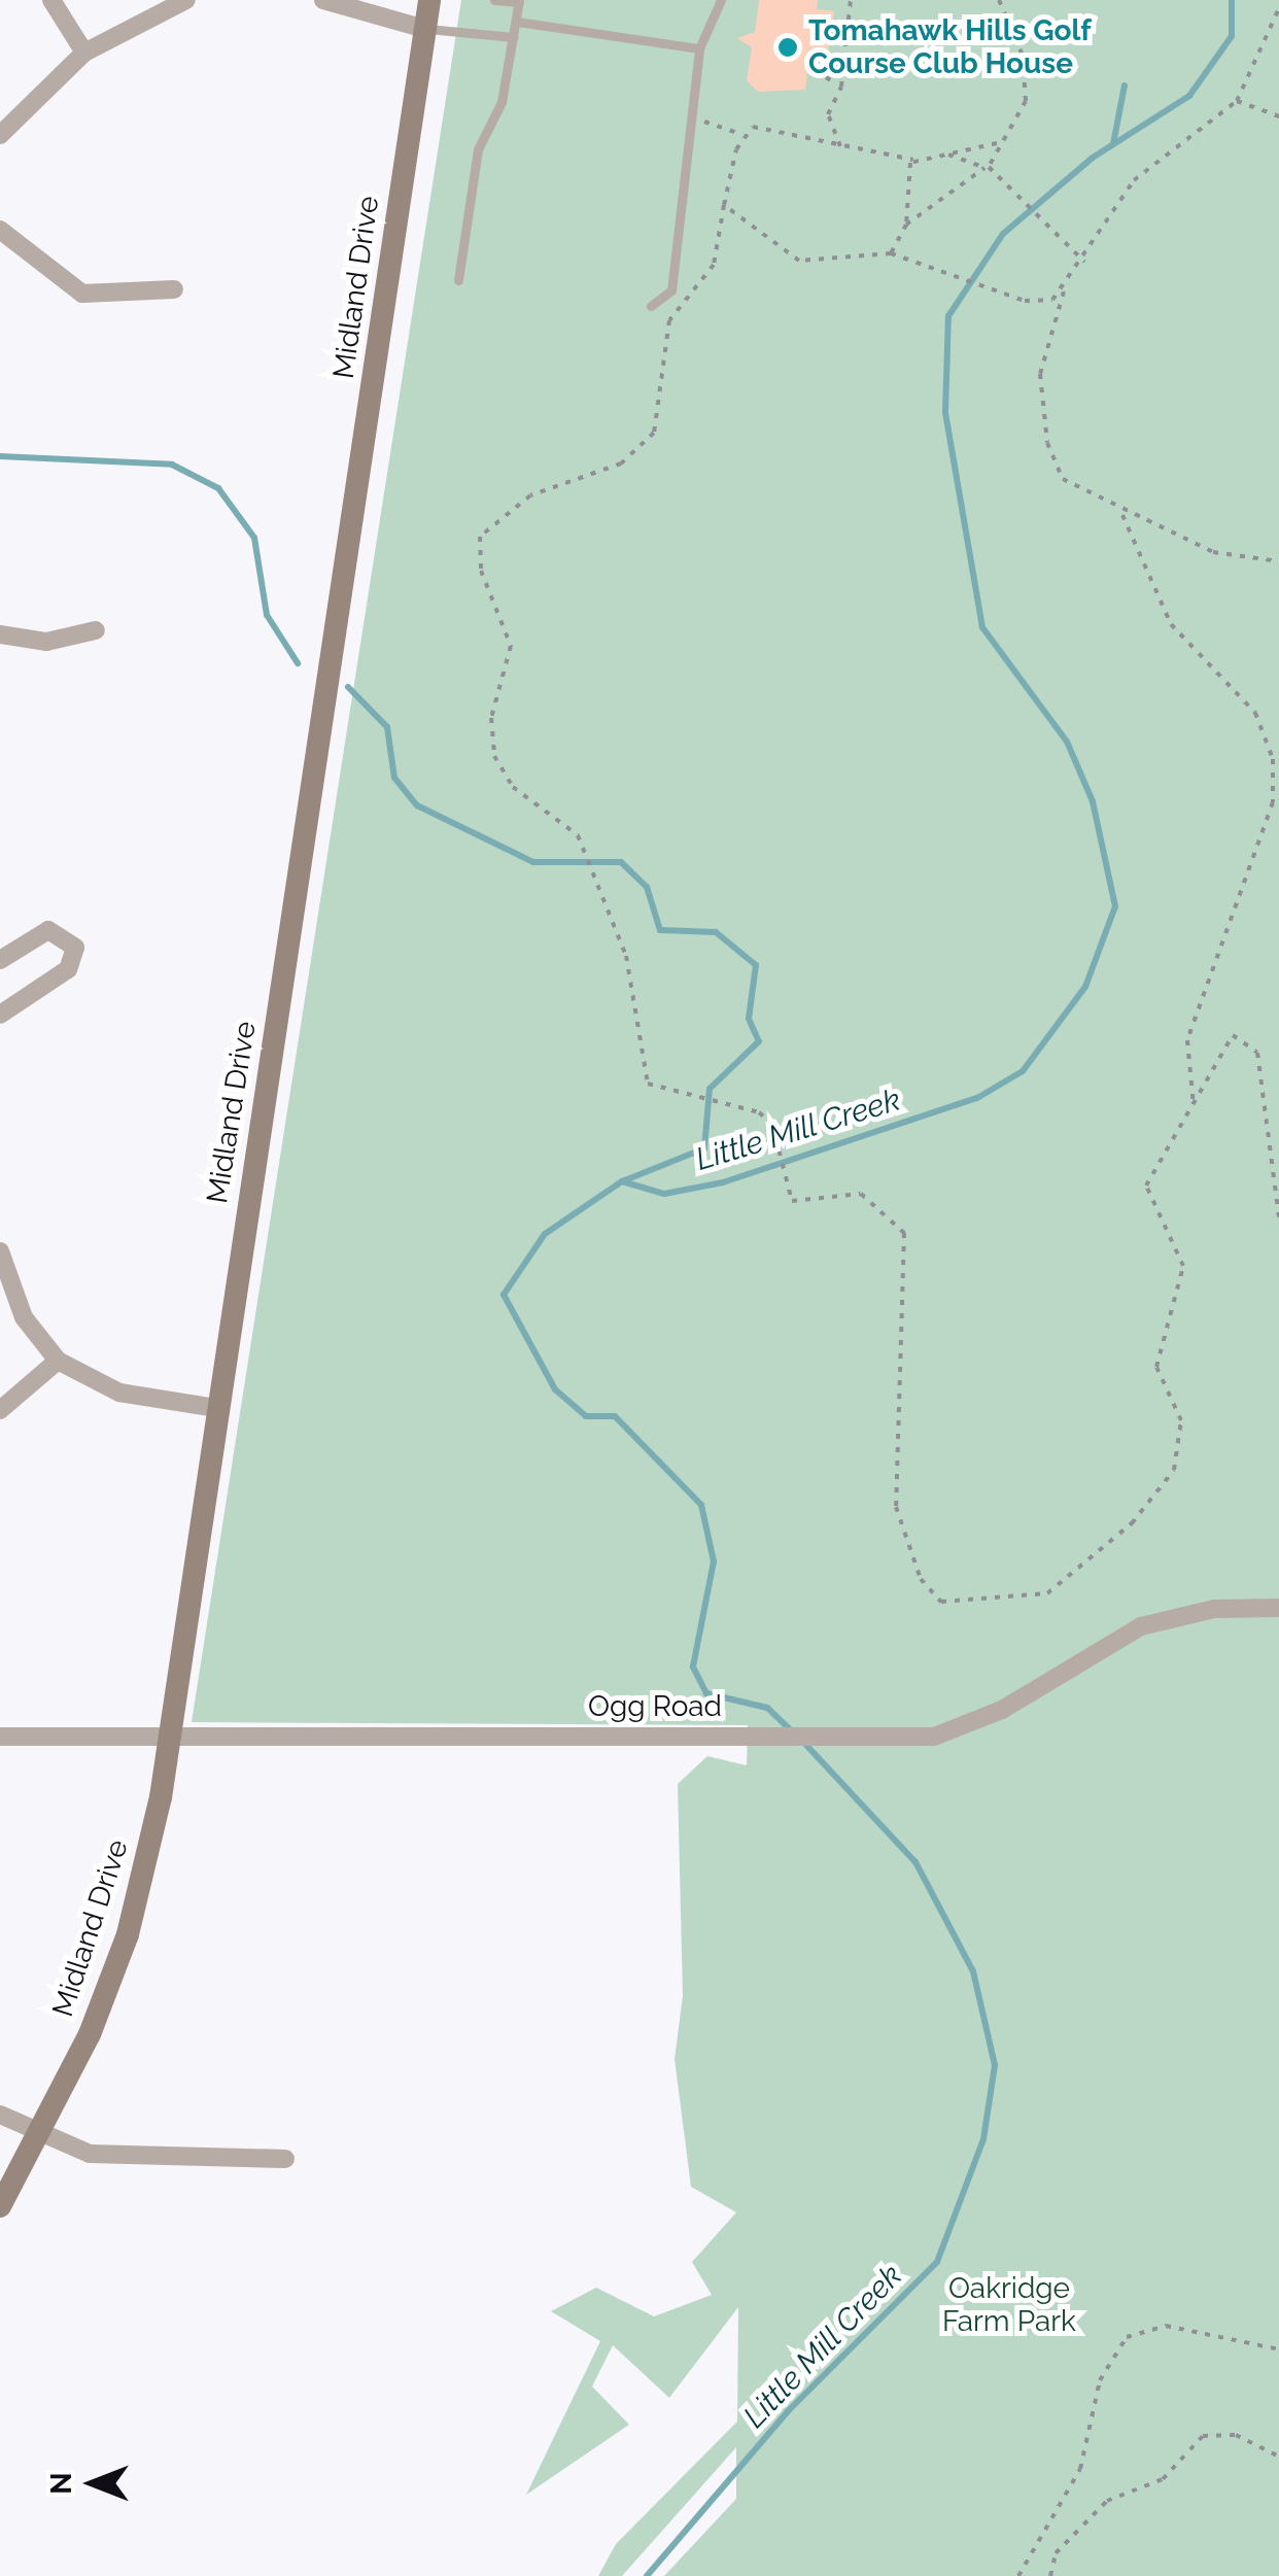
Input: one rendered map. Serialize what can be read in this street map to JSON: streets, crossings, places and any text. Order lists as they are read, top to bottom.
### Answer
{
  "streets": {
    "main road": ["Midland Drive"],
    "street": ["Ogg Road"]
  },
  "crossings": [
    ["Midland Drive", "Ogg Road"]
  ],
  "water": ["Little Mill Creek"],
  "parks": ["Oakridge Farm Park"],
  "places": ["Tomahawk Hills Golf Course Club House"],
  "north": "left"
}
